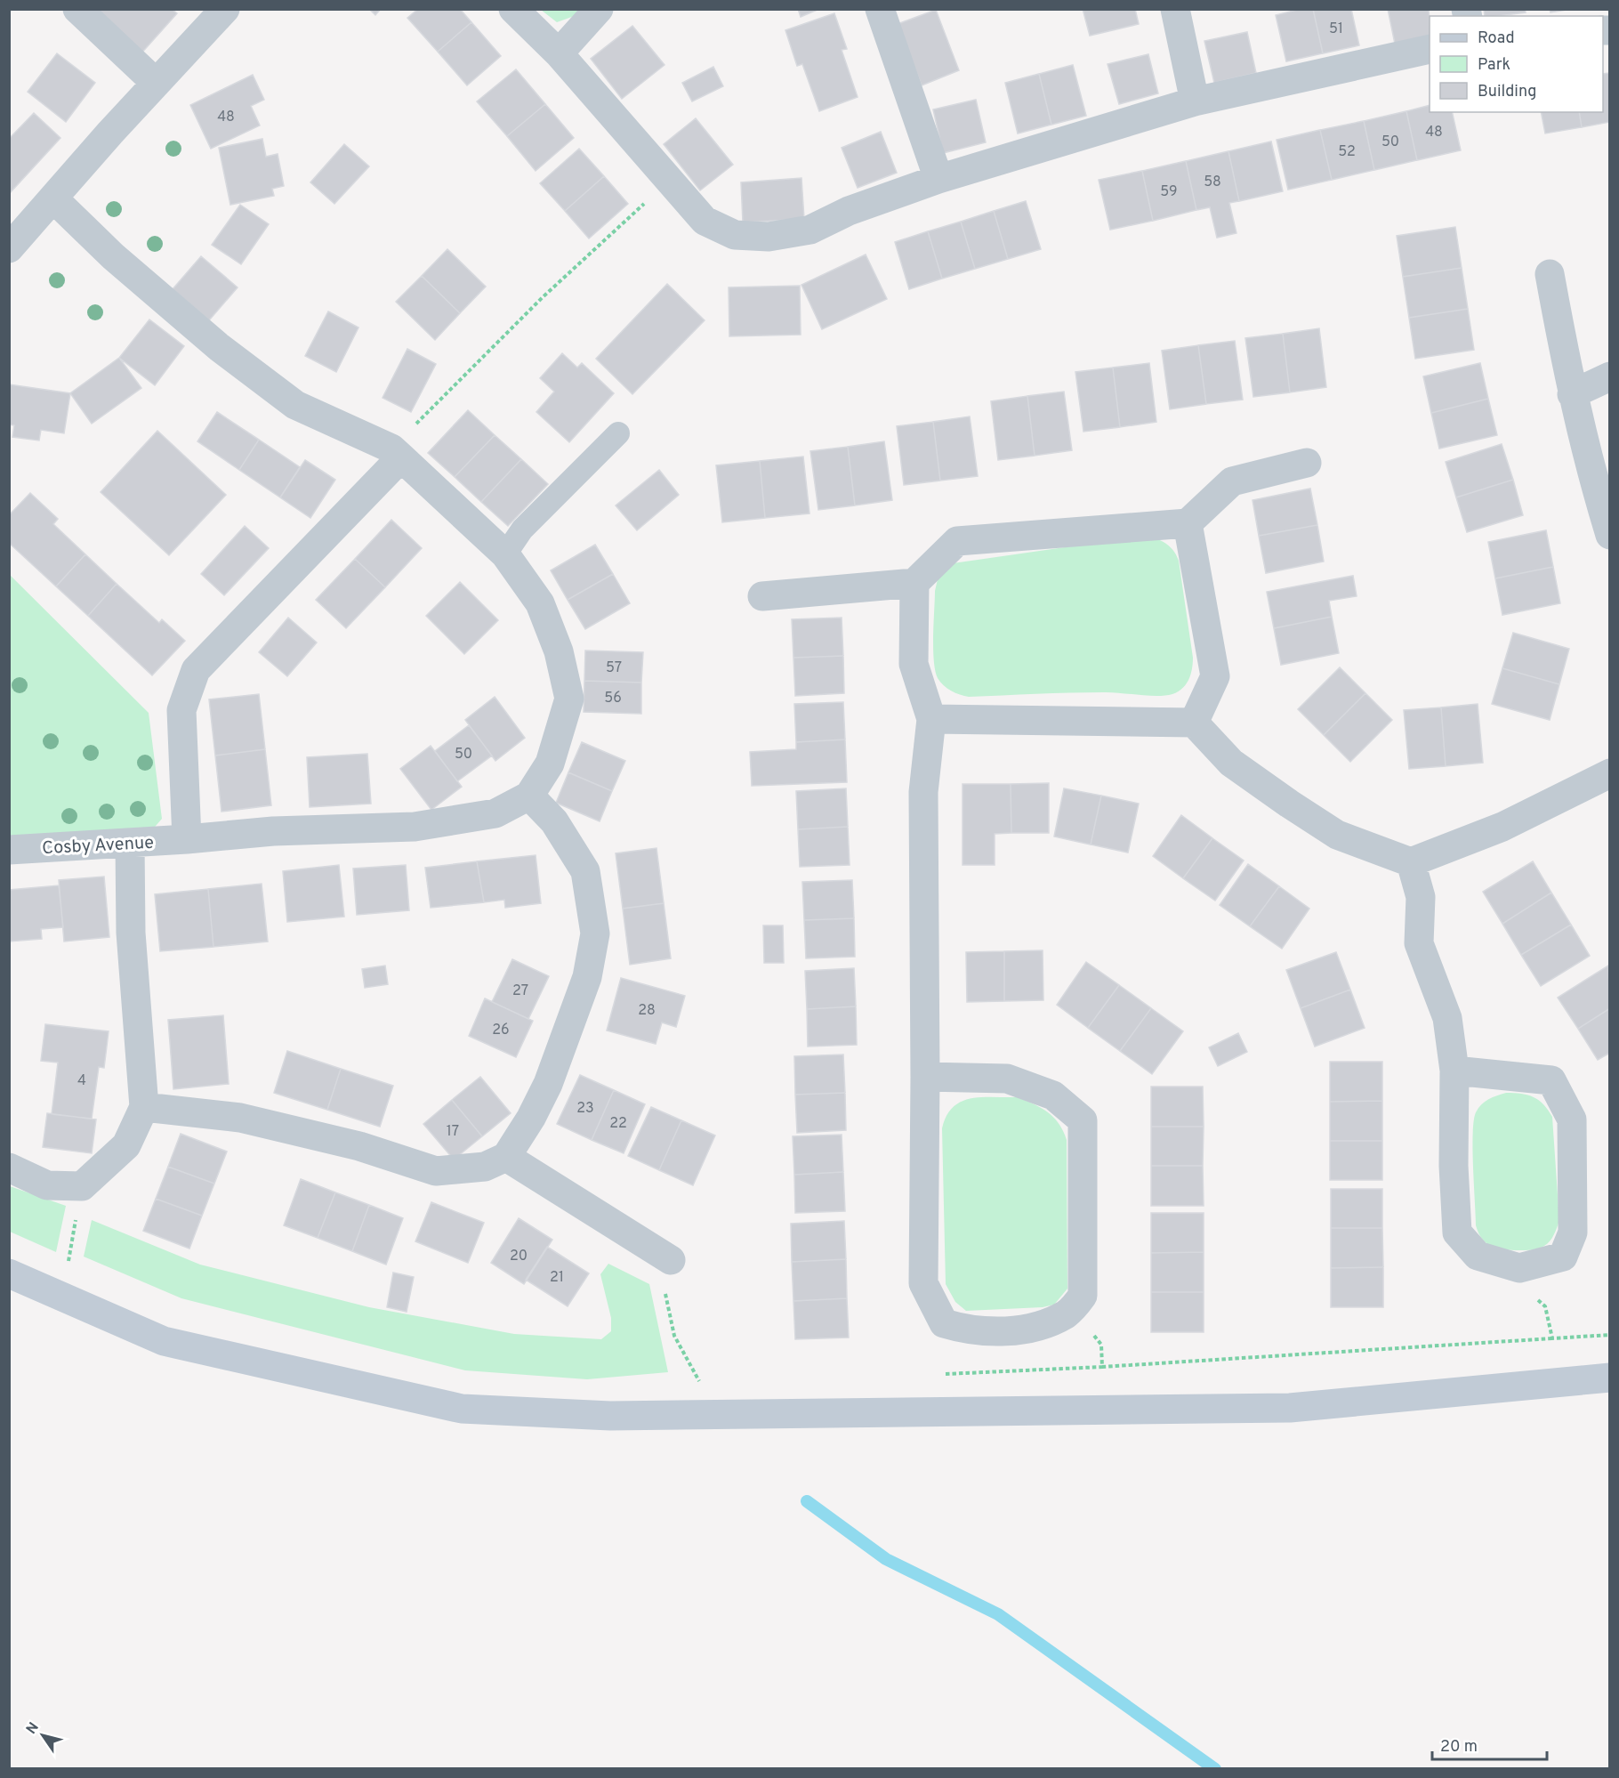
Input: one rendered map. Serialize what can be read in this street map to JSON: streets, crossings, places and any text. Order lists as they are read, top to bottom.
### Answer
{
  "streets": {
    "street": ["Cosby Avenue"]
  },
  "house_numbers": [
    "51",
    "48",
    "48",
    "50",
    "52",
    "58",
    "59",
    "57",
    "56",
    "50",
    "27",
    "28",
    "26",
    "4",
    "23",
    "22",
    "17",
    "20",
    "21"
  ],
  "legend": ["Road", "Park", "Building"],
  "scale_bar": "20 m",
  "north": "top left"
}
